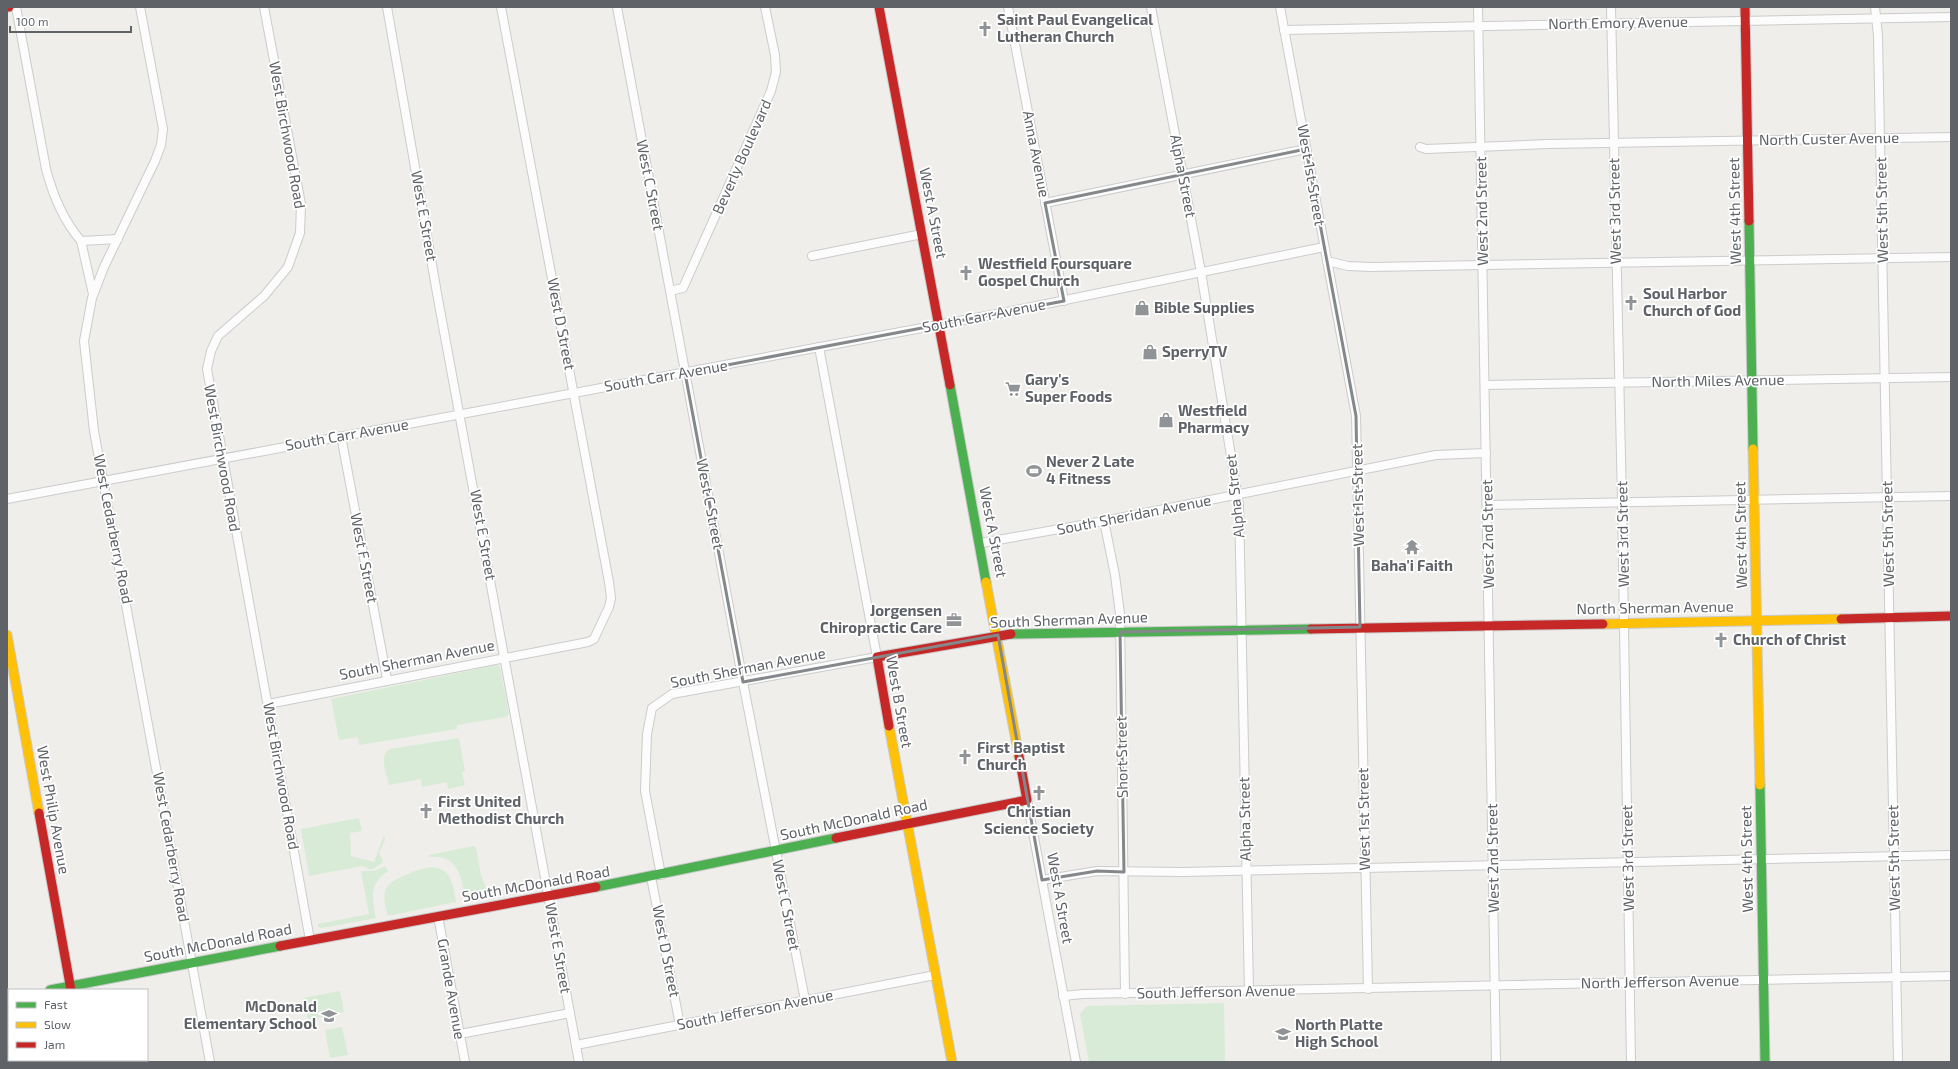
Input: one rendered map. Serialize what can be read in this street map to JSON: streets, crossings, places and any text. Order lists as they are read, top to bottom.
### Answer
{
  "streets": {
    "street": [
      "North Emory Avenue",
      "West Birchwood Road",
      "North Custer Avenue",
      "Anna Avenue",
      "Beverly Boulevard",
      "West 1st Street",
      "Alpha Street",
      "West C Street",
      "West 5th Street",
      "West 2nd Street",
      "West 3rd Street",
      "West 4th Street",
      "West A Street",
      "West E Street",
      "South Carr Avenue",
      "West D Street",
      "North Miles Avenue",
      "South Sheridan Avenue",
      "West Cedarberry Road",
      "West F Street",
      "North Sherman Avenue",
      "South Sherman Avenue",
      "West B Street",
      "Short Street",
      "West Philip Avenue",
      "South McDonald Road",
      "North Jefferson Avenue",
      "Grande Avenue",
      "South Jefferson Avenue"
    ]
  },
  "crossings": [
    ["North Emory Avenue", "West 1st Street"],
    ["North Emory Avenue", "West 5th Street"],
    ["North Emory Avenue", "West 2nd Street"],
    ["North Emory Avenue", "West 3rd Street"],
    ["North Emory Avenue", "West 4th Street"],
    ["West Birchwood Road", "South Carr Avenue"],
    ["West Birchwood Road", "South Sherman Avenue"],
    ["West Birchwood Road", "South McDonald Road"],
    ["North Custer Avenue", "West 5th Street"],
    ["North Custer Avenue", "West 2nd Street"],
    ["North Custer Avenue", "West 3rd Street"],
    ["North Custer Avenue", "West 4th Street"],
    ["Anna Avenue", "South Carr Avenue"],
    ["Beverly Boulevard", "West C Street"],
    ["West 1st Street", "South Carr Avenue"],
    ["West 1st Street", "South Sheridan Avenue"],
    ["West 1st Street", "North Sherman Avenue"],
    ["West 1st Street", "South Sherman Avenue"],
    ["West 1st Street", "North Jefferson Avenue"],
    ["West 1st Street", "South Jefferson Avenue"],
    ["Alpha Street", "South Carr Avenue"],
    ["Alpha Street", "South Sheridan Avenue"],
    ["Alpha Street", "South Sherman Avenue"],
    ["Alpha Street", "South Jefferson Avenue"],
    ["West C Street", "South Carr Avenue"],
    ["West C Street", "South Sherman Avenue"],
    ["West C Street", "South McDonald Road"],
    ["West C Street", "South Jefferson Avenue"],
    ["West 5th Street", "North Miles Avenue"],
    ["West 5th Street", "North Sherman Avenue"],
    ["West 5th Street", "North Jefferson Avenue"],
    ["West 2nd Street", "North Miles Avenue"],
    ["West 2nd Street", "South Sheridan Avenue"],
    ["West 2nd Street", "North Sherman Avenue"],
    ["West 2nd Street", "North Jefferson Avenue"],
    ["West 3rd Street", "North Miles Avenue"],
    ["West 3rd Street", "North Sherman Avenue"],
    ["West 3rd Street", "North Jefferson Avenue"],
    ["West 4th Street", "North Miles Avenue"],
    ["West 4th Street", "North Sherman Avenue"],
    ["West 4th Street", "North Jefferson Avenue"],
    ["West A Street", "South Carr Avenue"],
    ["West A Street", "South Sheridan Avenue"],
    ["West A Street", "South Sherman Avenue"],
    ["West A Street", "South McDonald Road"],
    ["West A Street", "South Jefferson Avenue"],
    ["West E Street", "South Carr Avenue"],
    ["West E Street", "South Sherman Avenue"],
    ["West E Street", "South McDonald Road"],
    ["West E Street", "South Jefferson Avenue"],
    ["South Carr Avenue", "West D Street"],
    ["South Carr Avenue", "West Cedarberry Road"],
    ["South Carr Avenue", "West F Street"],
    ["South Carr Avenue", "West B Street"],
    ["West D Street", "South Sherman Avenue"],
    ["West D Street", "South McDonald Road"],
    ["West D Street", "South Jefferson Avenue"],
    ["South Sheridan Avenue", "Short Street"],
    ["West Cedarberry Road", "South McDonald Road"],
    ["West F Street", "South Sherman Avenue"],
    ["North Sherman Avenue", "South Sherman Avenue"],
    ["South Sherman Avenue", "West B Street"],
    ["South Sherman Avenue", "Short Street"],
    ["South Sherman Avenue", "South McDonald Road"],
    ["West B Street", "South McDonald Road"],
    ["West B Street", "South Jefferson Avenue"],
    ["Short Street", "South Jefferson Avenue"],
    ["West Philip Avenue", "South McDonald Road"],
    ["South McDonald Road", "Grande Avenue"],
    ["North Jefferson Avenue", "South Jefferson Avenue"]
  ],
  "places": {
    "church": [
      "Saint Paul Evangelical Lutheran Church",
      "Westfield Foursquare Gospel Church",
      "Soul Harbor Church of God",
      "Church of Christ",
      "First Baptist Church",
      "Christian Science Society",
      "First United Methodist Church"
    ],
    "shop": ["Bible Supplies", "SperryTV", "Westfield Pharmacy"],
    "supermarket": ["Gary's Super Foods"],
    "sports": ["Never 2 Late 4 Fitness"],
    "temple": ["Baha'i Faith"],
    "office": ["Jorgensen Chiropractic Care"],
    "school or university": ["McDonald Elementary School", "North Platte High School"]
  },
  "legend": ["Fast", "Slow", "Jam"],
  "scale_bar": "100 m"
}
